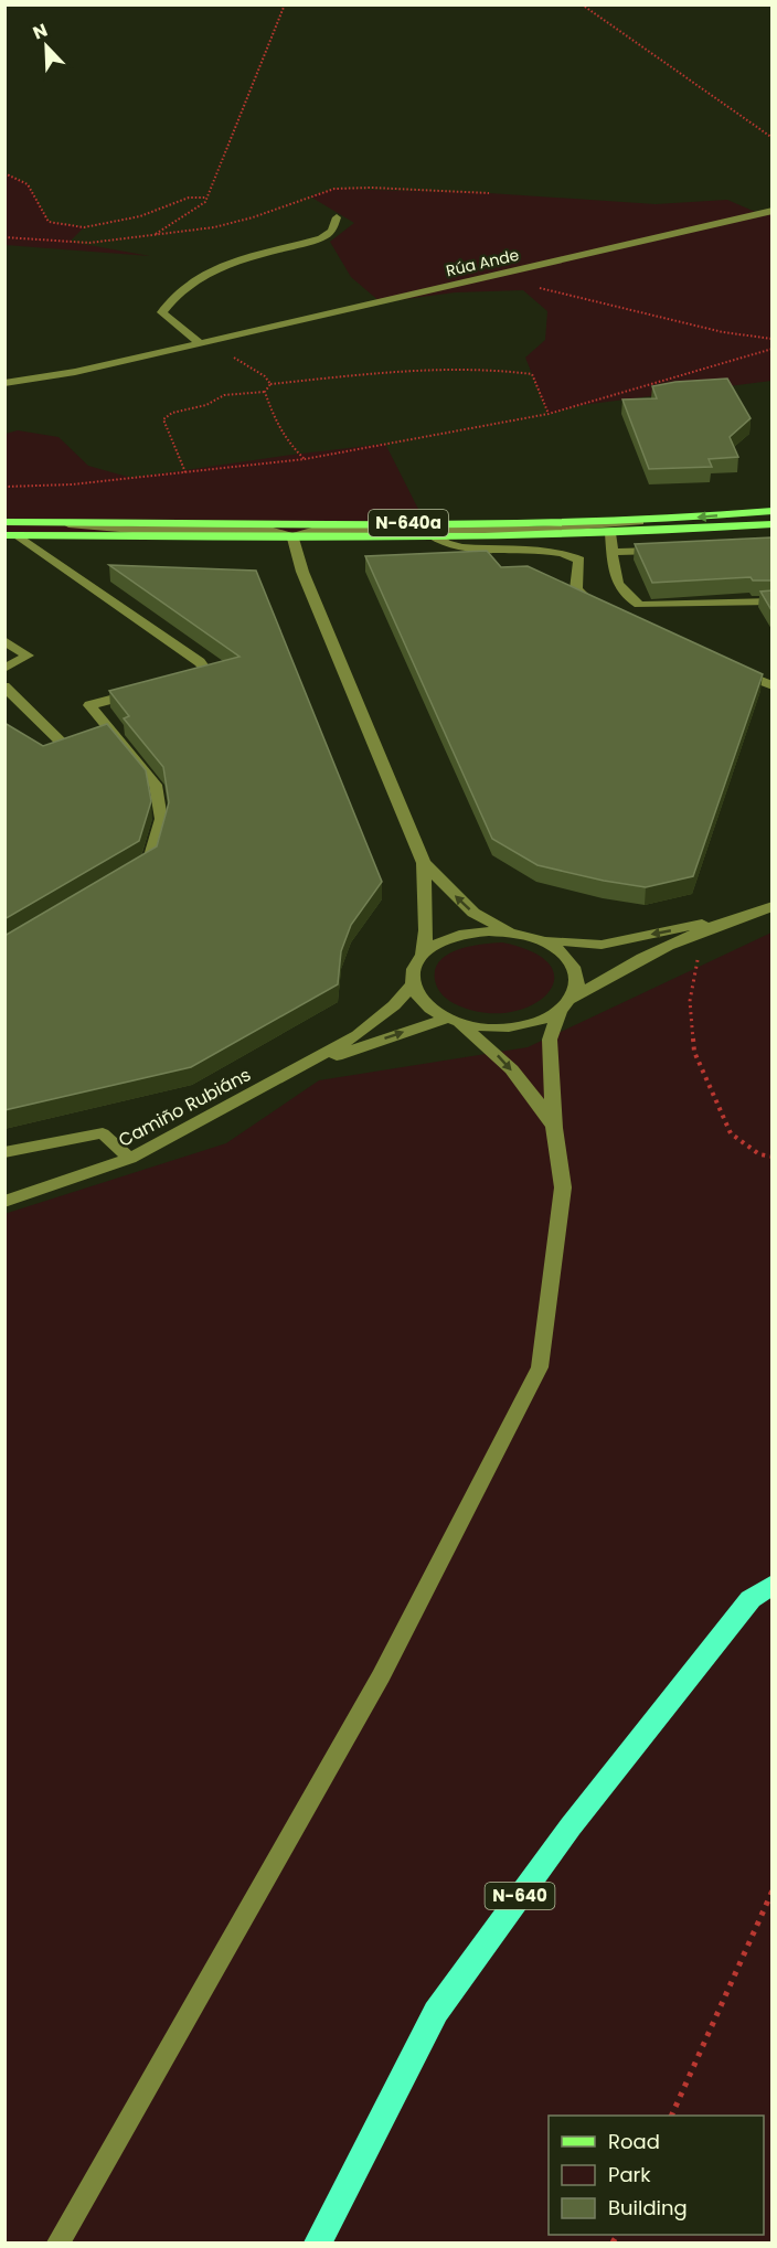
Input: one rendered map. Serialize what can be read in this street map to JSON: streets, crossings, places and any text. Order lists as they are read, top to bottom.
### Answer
{
  "streets": {
    "highway": ["N-640"],
    "main road": ["N-640a"],
    "street": ["Rúa Ande", "Camiño Rubiáns"]
  },
  "legend": ["Road", "Park", "Building"],
  "north": "top left"
}
